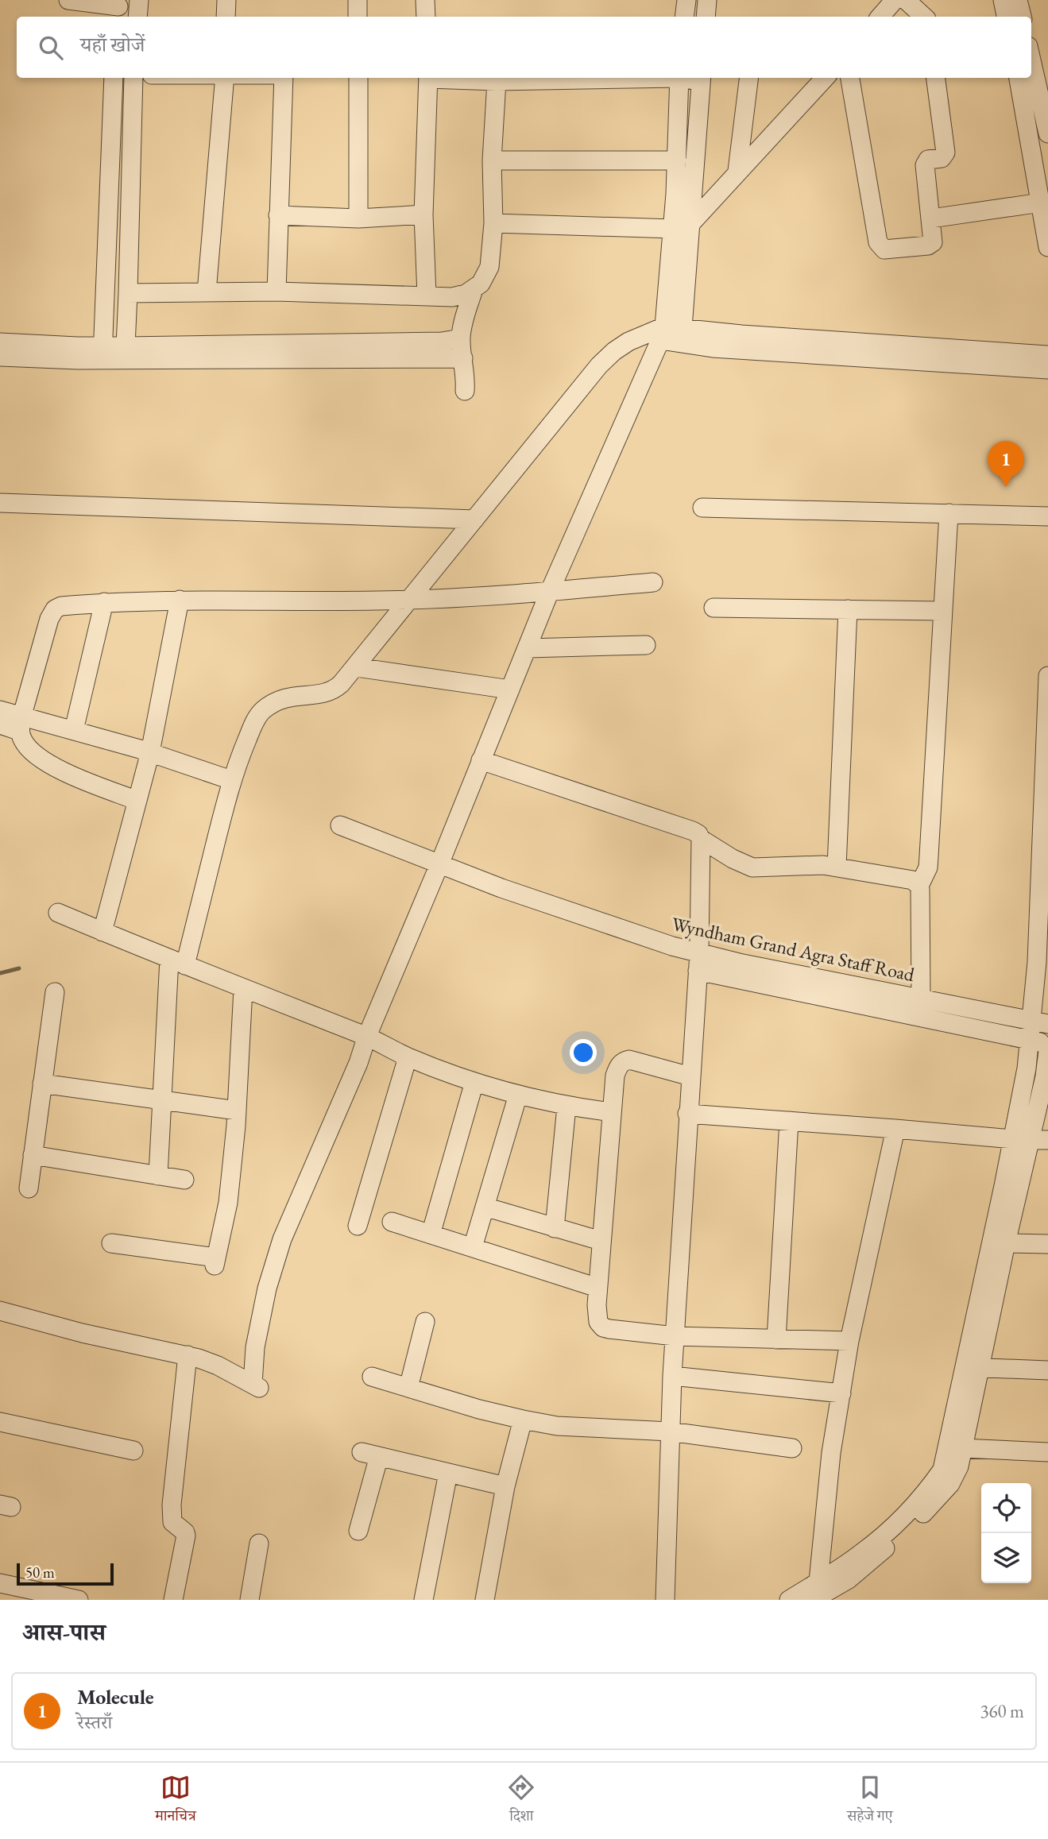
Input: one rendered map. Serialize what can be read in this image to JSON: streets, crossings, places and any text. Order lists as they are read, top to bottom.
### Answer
{
  "streets": {
    "street": ["Wyndham Grand Agra Staff Road"]
  },
  "scale_bar": "50 m",
  "page": {
    "search": "यहाँ खोजें",
    "pins": "1",
    "scale": "50 m",
    "heading": "आस-पास",
    "list": [
      {
        "mark": "1",
        "name": "Molecule",
        "note": "रेस्तराँ",
        "value": "360 m"
      }
    ],
    "nav": ["मानचित्र", "दिशा", "सहेजे गए"]
  }
}
